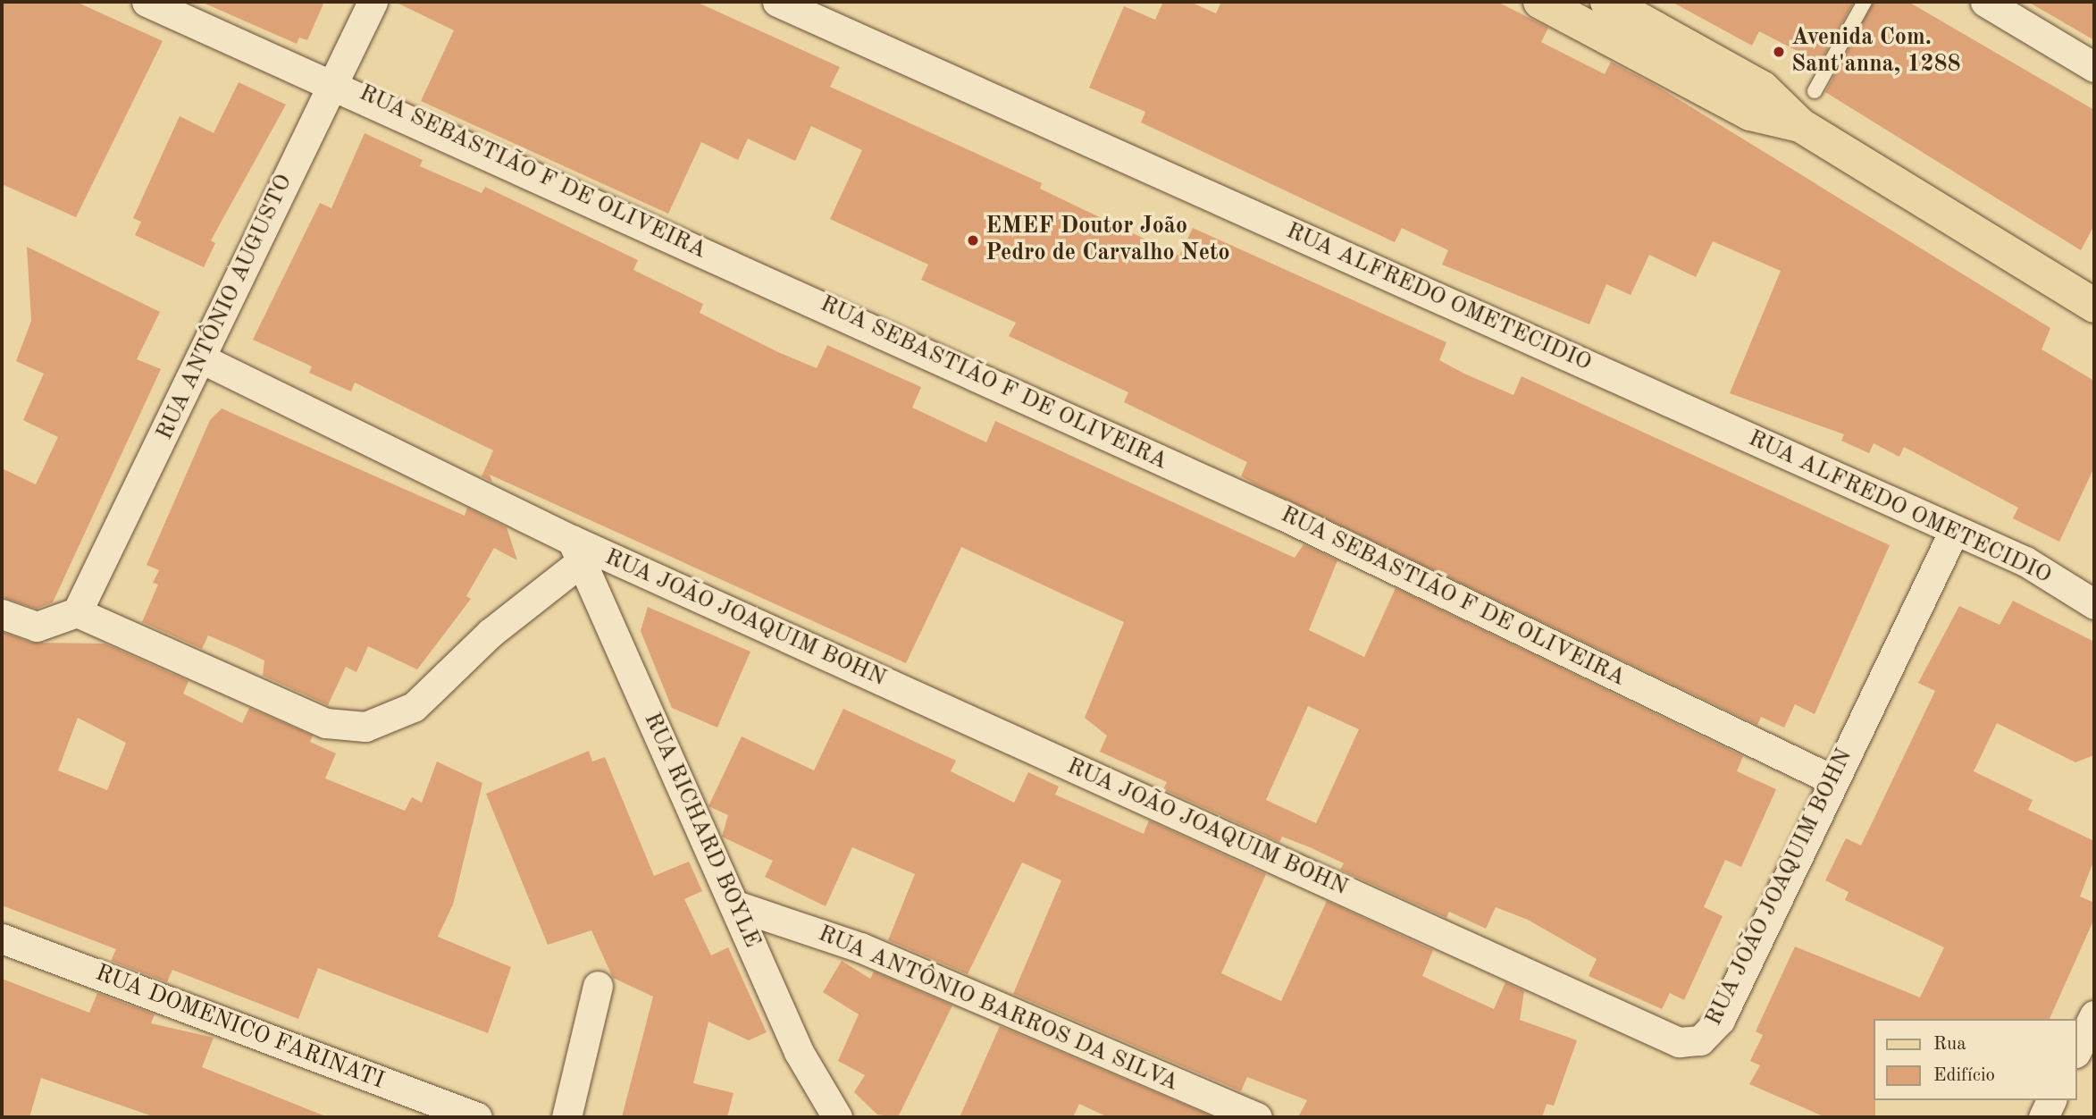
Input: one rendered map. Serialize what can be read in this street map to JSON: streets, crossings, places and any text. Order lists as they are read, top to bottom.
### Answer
{
  "streets": {
    "street": [
      "RUA SEBASTIÃO F DE OLIVEIRA",
      "RUA ALFREDO OMETECIDIO",
      "RUA ANTÔNIO AUGUSTO",
      "RUA JOÃO JOAQUIM BOHN",
      "RUA RICHARD BOYLE",
      "RUA ANTÔNIO BARROS DA SILVA",
      "RUA DOMENICO FARINATI"
    ]
  },
  "crossings": [
    ["RUA SEBASTIÃO F DE OLIVEIRA", "RUA ANTÔNIO AUGUSTO"],
    ["RUA SEBASTIÃO F DE OLIVEIRA", "RUA JOÃO JOAQUIM BOHN"],
    ["RUA ALFREDO OMETECIDIO", "RUA JOÃO JOAQUIM BOHN"],
    ["RUA ANTÔNIO AUGUSTO", "RUA JOÃO JOAQUIM BOHN"],
    ["RUA JOÃO JOAQUIM BOHN", "RUA RICHARD BOYLE"],
    ["RUA RICHARD BOYLE", "RUA ANTÔNIO BARROS DA SILVA"]
  ],
  "places": ["Avenida Com. Sant'anna, 1288", "EMEF Doutor João Pedro de Carvalho Neto"],
  "legend": ["Rua", "Edifício"]
}
